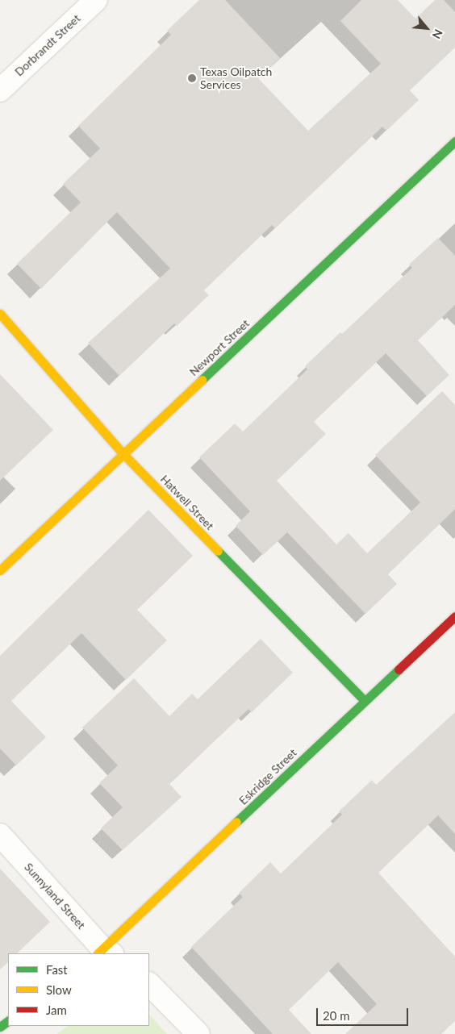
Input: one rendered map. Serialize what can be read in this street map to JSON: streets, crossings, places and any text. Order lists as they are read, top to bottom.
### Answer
{
  "streets": {
    "street": [
      "Dorbrandt Street",
      "Newport Street",
      "Hatwell Street",
      "Eskridge Street",
      "Sunnyland Street"
    ]
  },
  "crossings": [
    ["Newport Street", "Hatwell Street"],
    ["Hatwell Street", "Eskridge Street"],
    ["Eskridge Street", "Sunnyland Street"]
  ],
  "places": ["Texas Oilpatch Services"],
  "legend": ["Fast", "Slow", "Jam"],
  "scale_bar": "20 m",
  "north": "bottom right"
}
